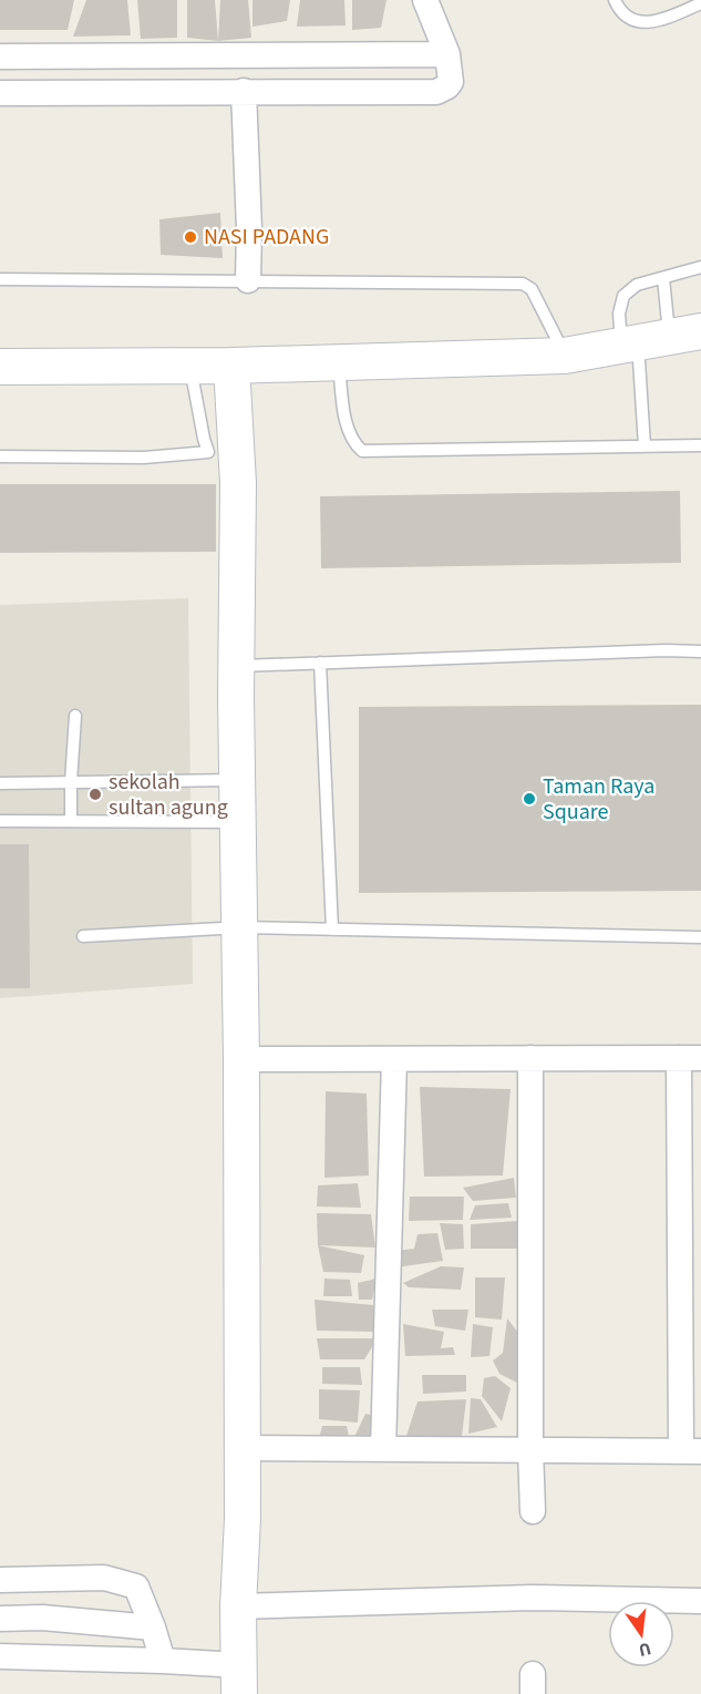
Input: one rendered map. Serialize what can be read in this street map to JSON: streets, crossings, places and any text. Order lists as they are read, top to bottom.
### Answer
{
  "places": ["NASI PADANG", "sekolah sultan agung", "Taman Raya Square"],
  "north": "bottom"
}
